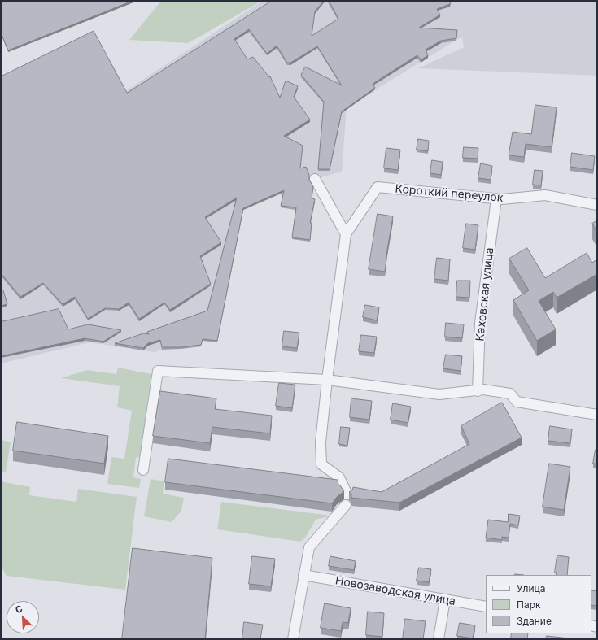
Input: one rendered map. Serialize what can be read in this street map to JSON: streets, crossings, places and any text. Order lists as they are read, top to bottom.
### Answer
{
  "streets": {
    "street": ["Короткий переулок", "Каховская улица", "Новозаводская улица"]
  },
  "crossings": [
    ["Короткий переулок", "Каховская улица"]
  ],
  "legend": ["Улица", "Парк", "Здание"],
  "north": "top left"
}
